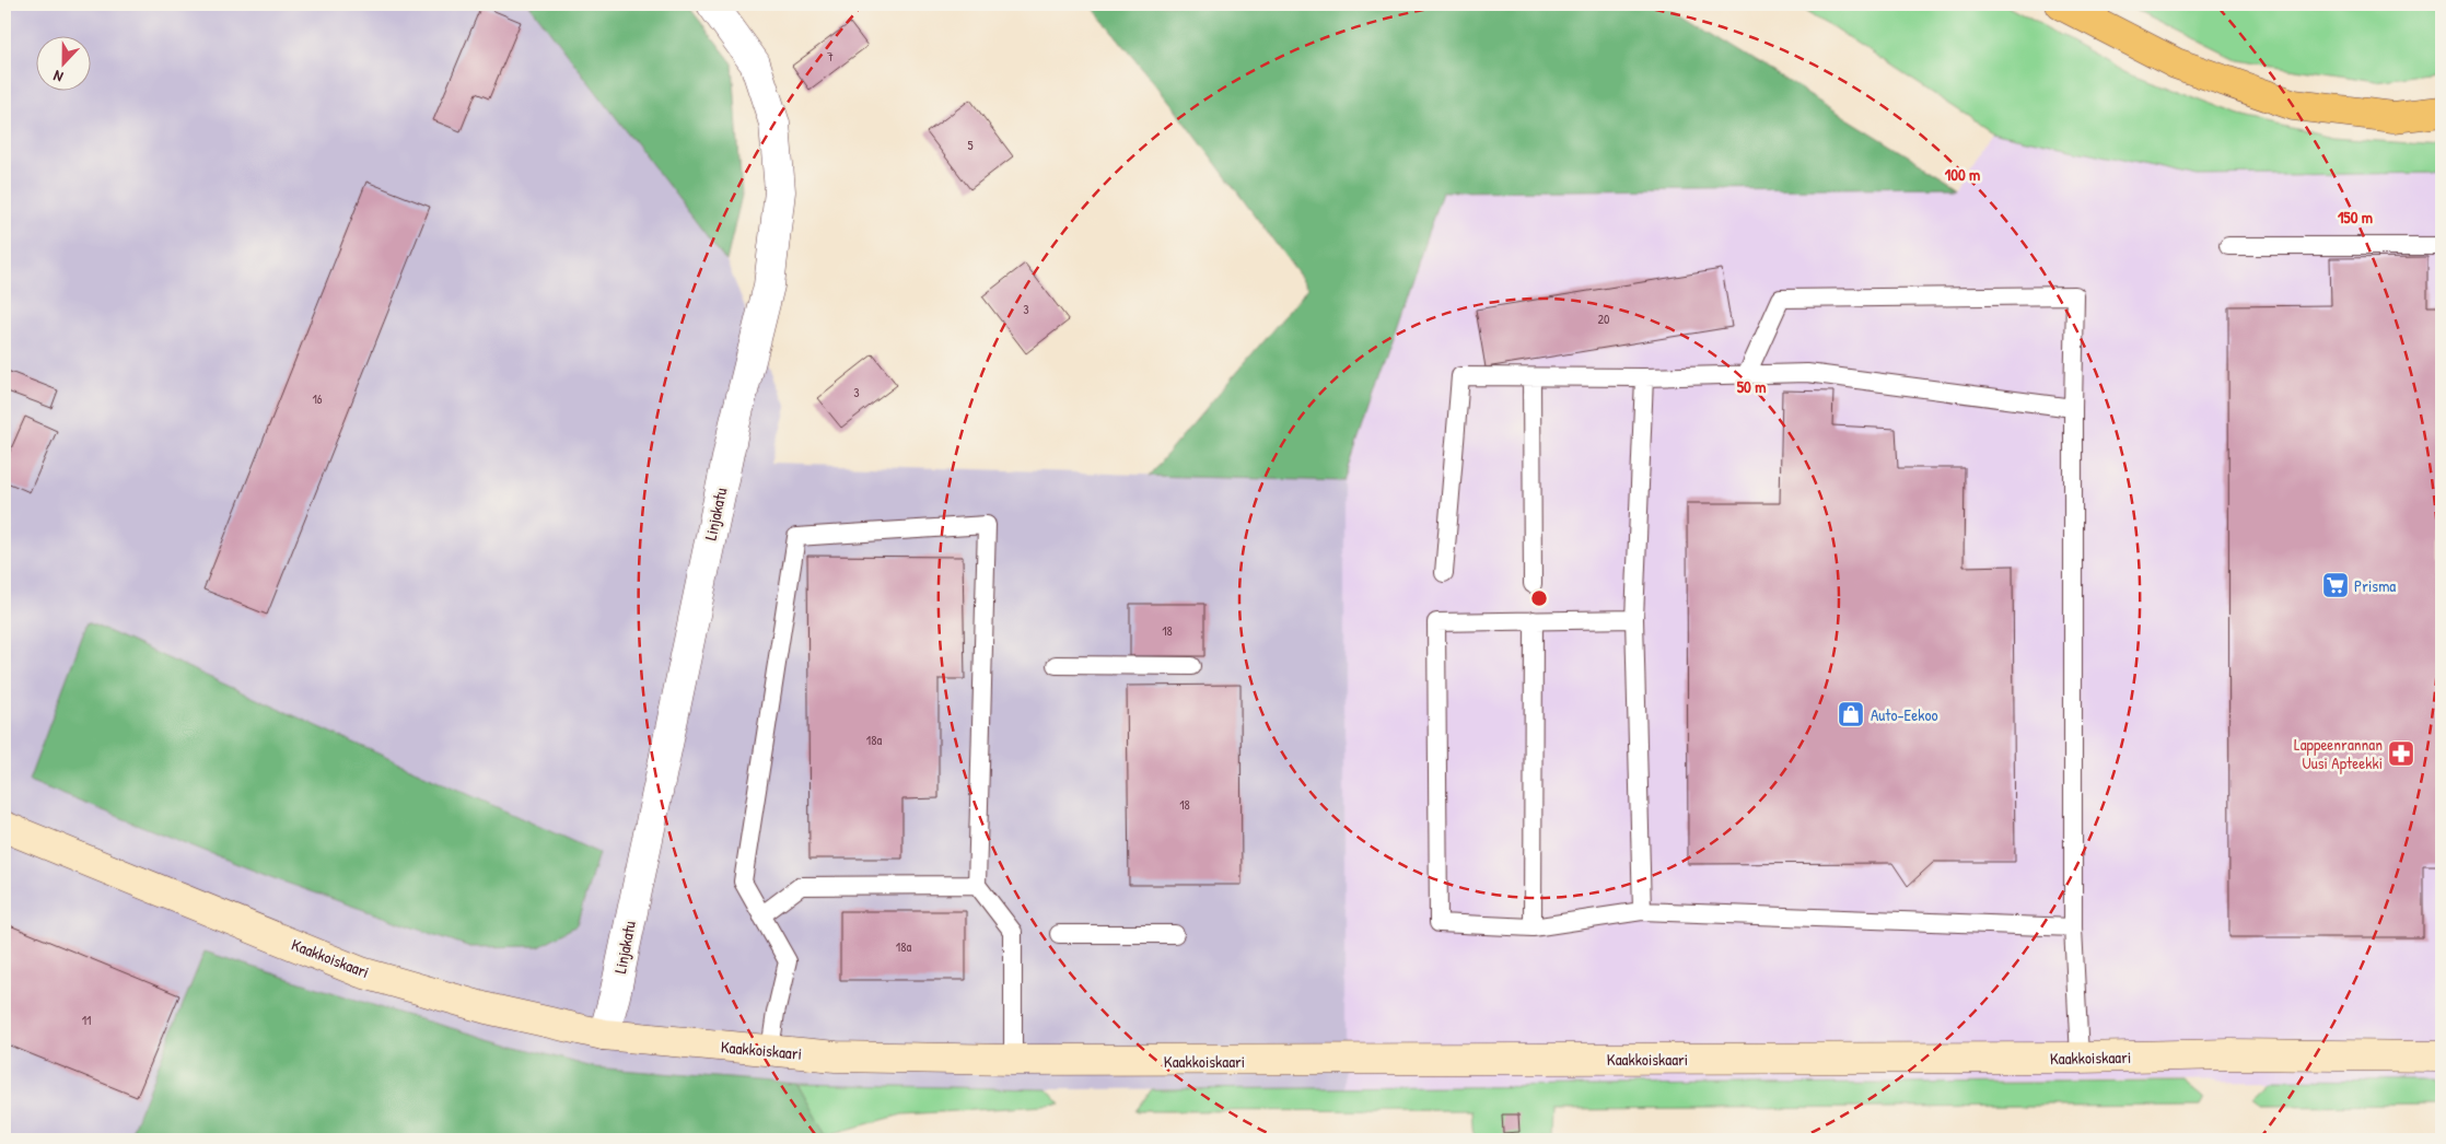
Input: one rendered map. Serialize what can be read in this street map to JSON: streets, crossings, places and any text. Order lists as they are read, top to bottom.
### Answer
{
  "streets": {
    "street": ["Linjakatu", "Kaakkoiskaari"]
  },
  "crossings": [
    ["Linjakatu", "Kaakkoiskaari"]
  ],
  "places": {
    "supermarket": ["Prisma"],
    "shop": ["Auto-Eekoo"],
    "pharmacy": ["Lappeenrannan Uusi Apteekki"]
  },
  "house_numbers": [
    "7",
    "5",
    "3",
    "20",
    "3",
    "16",
    "18",
    "18a",
    "18",
    "18a",
    "11"
  ],
  "north": "bottom",
  "rings": ["100 m", "150 m", "50 m"]
}
